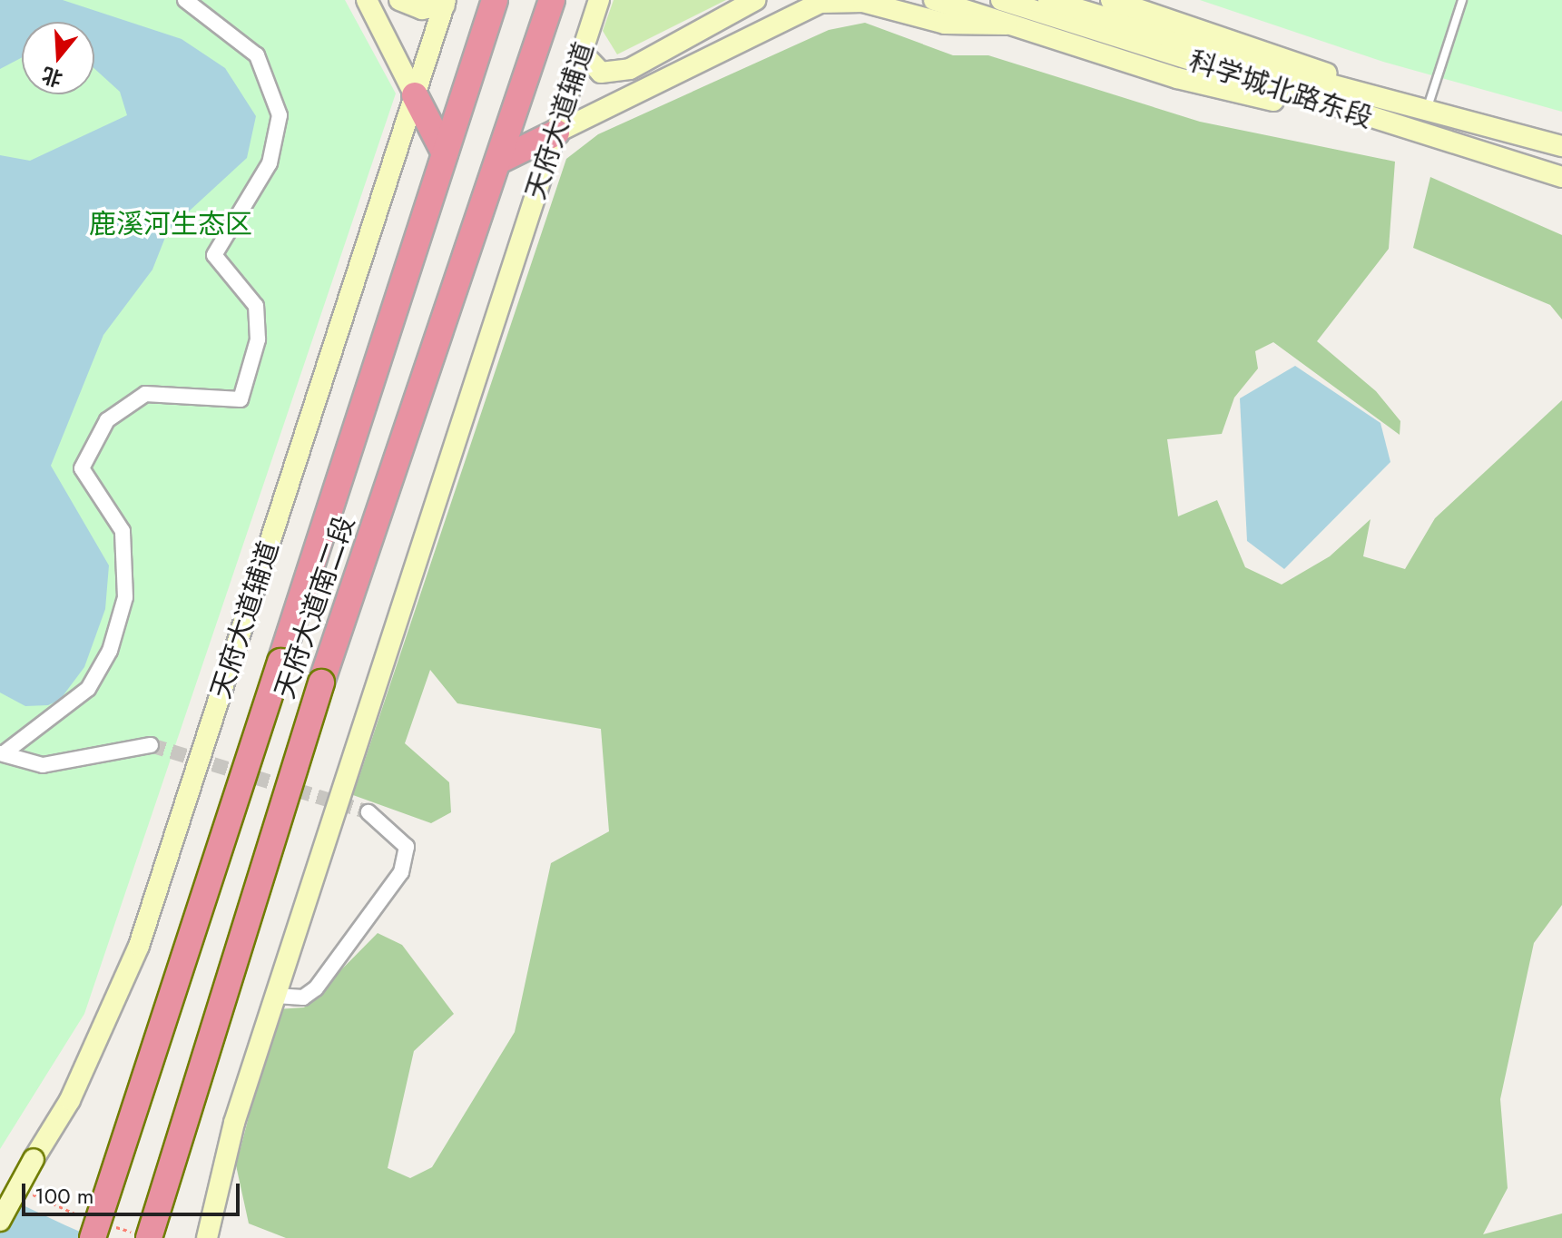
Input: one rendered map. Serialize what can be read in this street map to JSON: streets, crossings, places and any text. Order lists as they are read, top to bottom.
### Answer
{
  "streets": {
    "highway": ["天府大道南二段"],
    "street": ["科学城北路东段", "天府大道辅道"]
  },
  "parks": ["鹿溪河生态区"],
  "scale_bar": "100 m",
  "north": "bottom"
}
